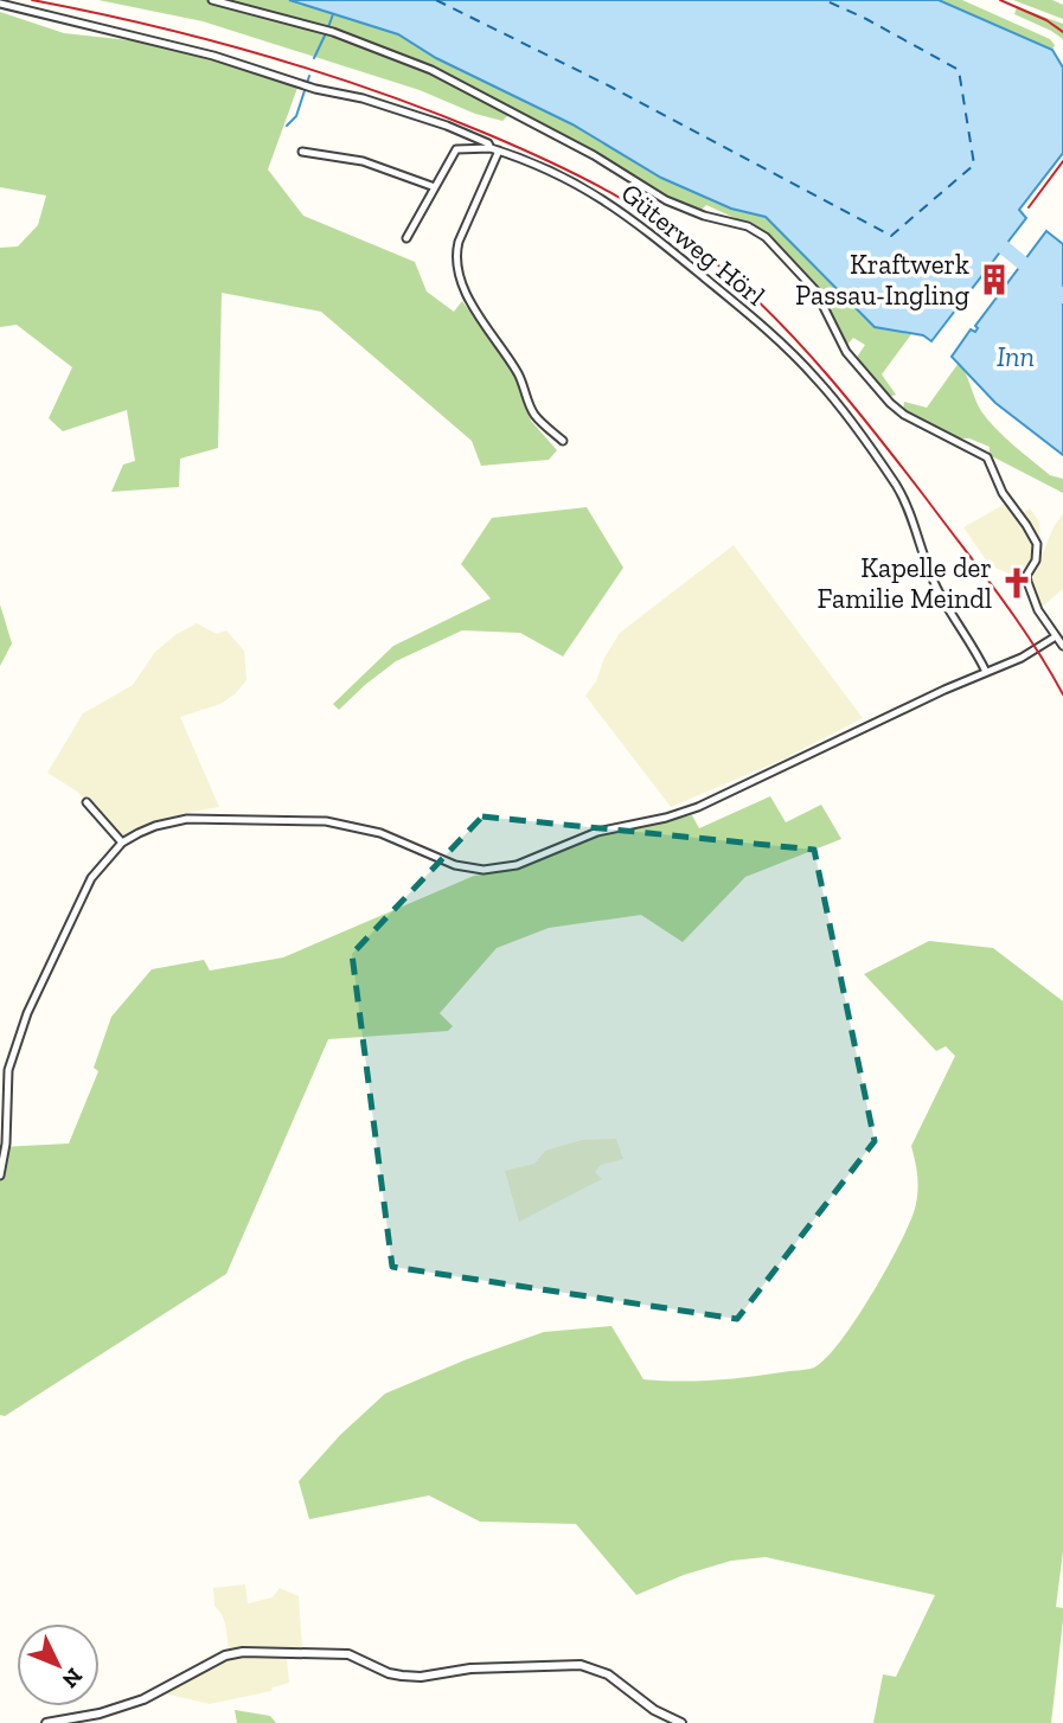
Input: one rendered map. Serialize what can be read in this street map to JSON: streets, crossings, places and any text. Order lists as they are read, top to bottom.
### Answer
{
  "streets": {
    "street": ["Güterweg Hörl"]
  },
  "water": ["Inn"],
  "places": {
    "building": ["Kraftwerk Passau-Ingling"],
    "church": ["Kapelle der Familie Meindl"]
  },
  "north": "bottom right"
}
